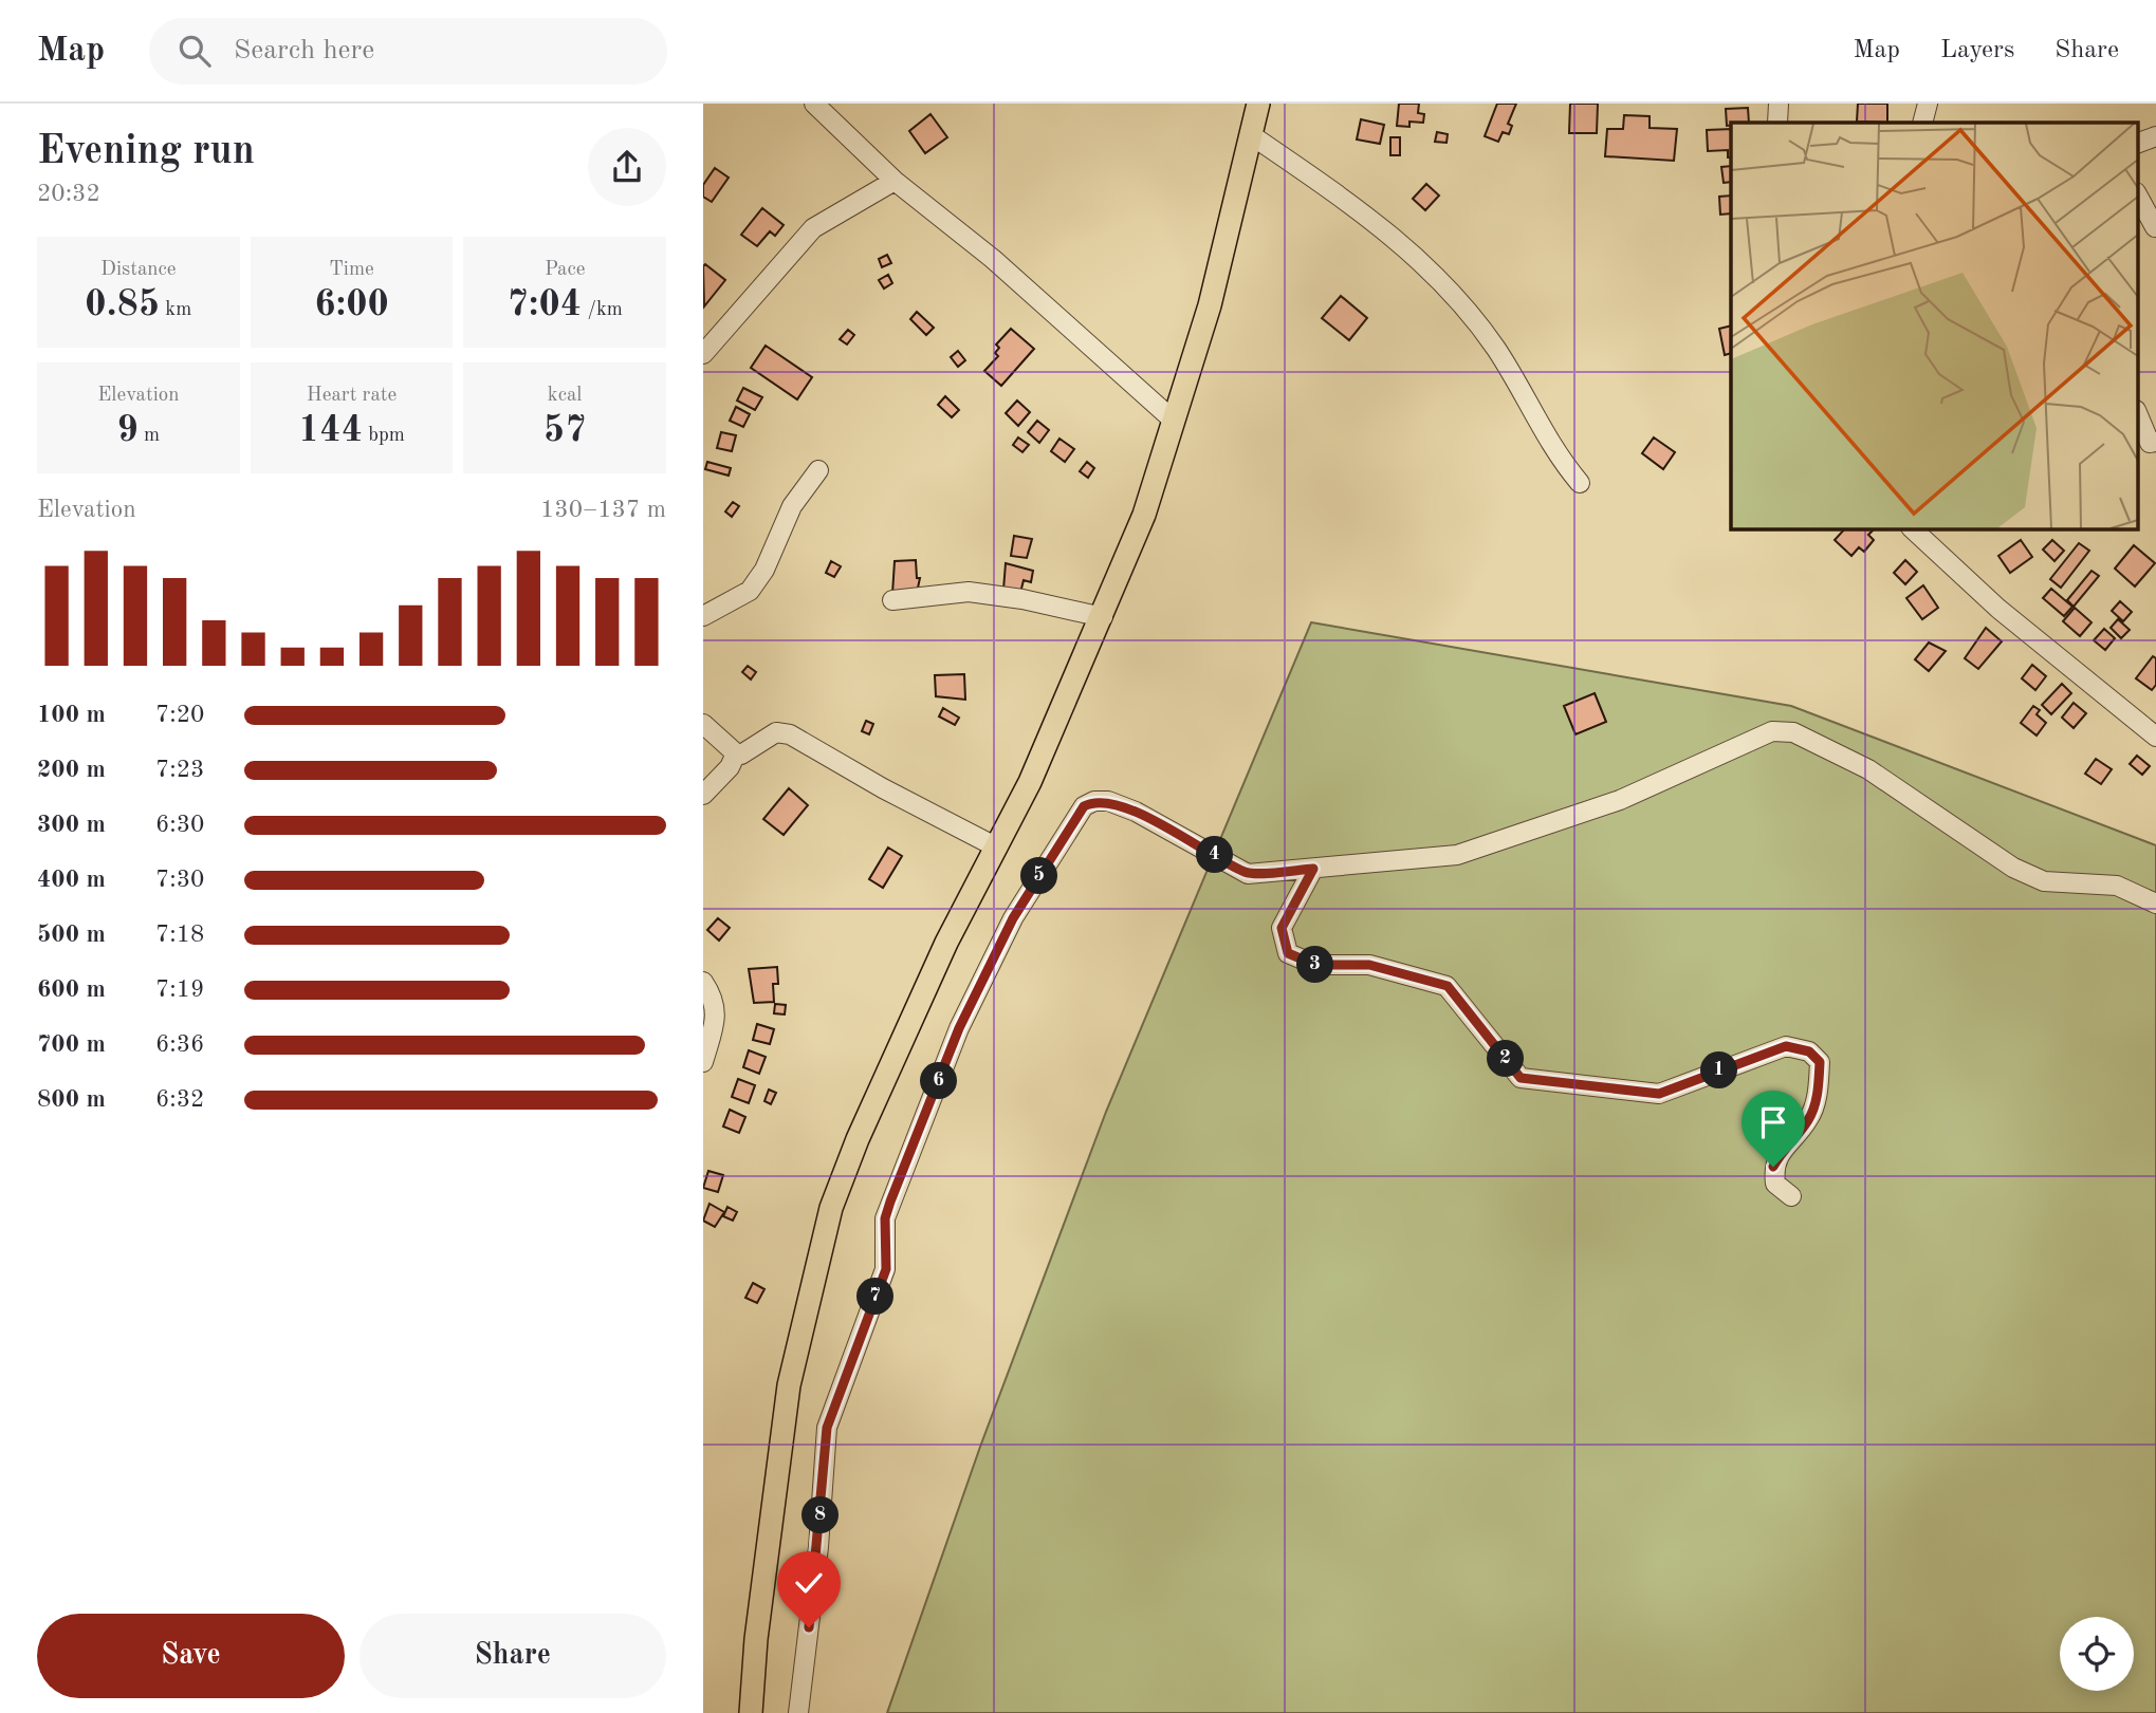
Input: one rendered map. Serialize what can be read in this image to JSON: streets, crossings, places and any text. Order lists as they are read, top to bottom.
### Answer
{
  "page": {
    "header": "Map",
    "search": "Search here",
    "nav": ["Map", "Layers", "Share"],
    "heading": ["Evening run", "20:32"],
    "stats": [
      ["Distance", "0.85 km"],
      ["Time", "6:00"],
      ["Pace", "7:04 /km"],
      ["Elevation", "9 m"],
      ["Heart rate", "144 bpm"],
      ["kcal", "57"]
    ],
    "chart": ["Elevation", "130–137 m"],
    "list": [
      {
        "name": "100 m",
        "note": "7:20"
      },
      {
        "name": "200 m",
        "note": "7:23"
      },
      {
        "name": "300 m",
        "note": "6:30"
      },
      {
        "name": "400 m",
        "note": "7:30"
      },
      {
        "name": "500 m",
        "note": "7:18"
      },
      {
        "name": "600 m",
        "note": "7:19"
      },
      {
        "name": "700 m",
        "note": "6:36"
      },
      {
        "name": "800 m",
        "note": "6:32"
      }
    ],
    "pins": [
      "4",
      "5",
      "3",
      "2",
      "1",
      "6",
      "7",
      "8"
    ],
    "buttons": ["Save", "Share"]
  }
}
